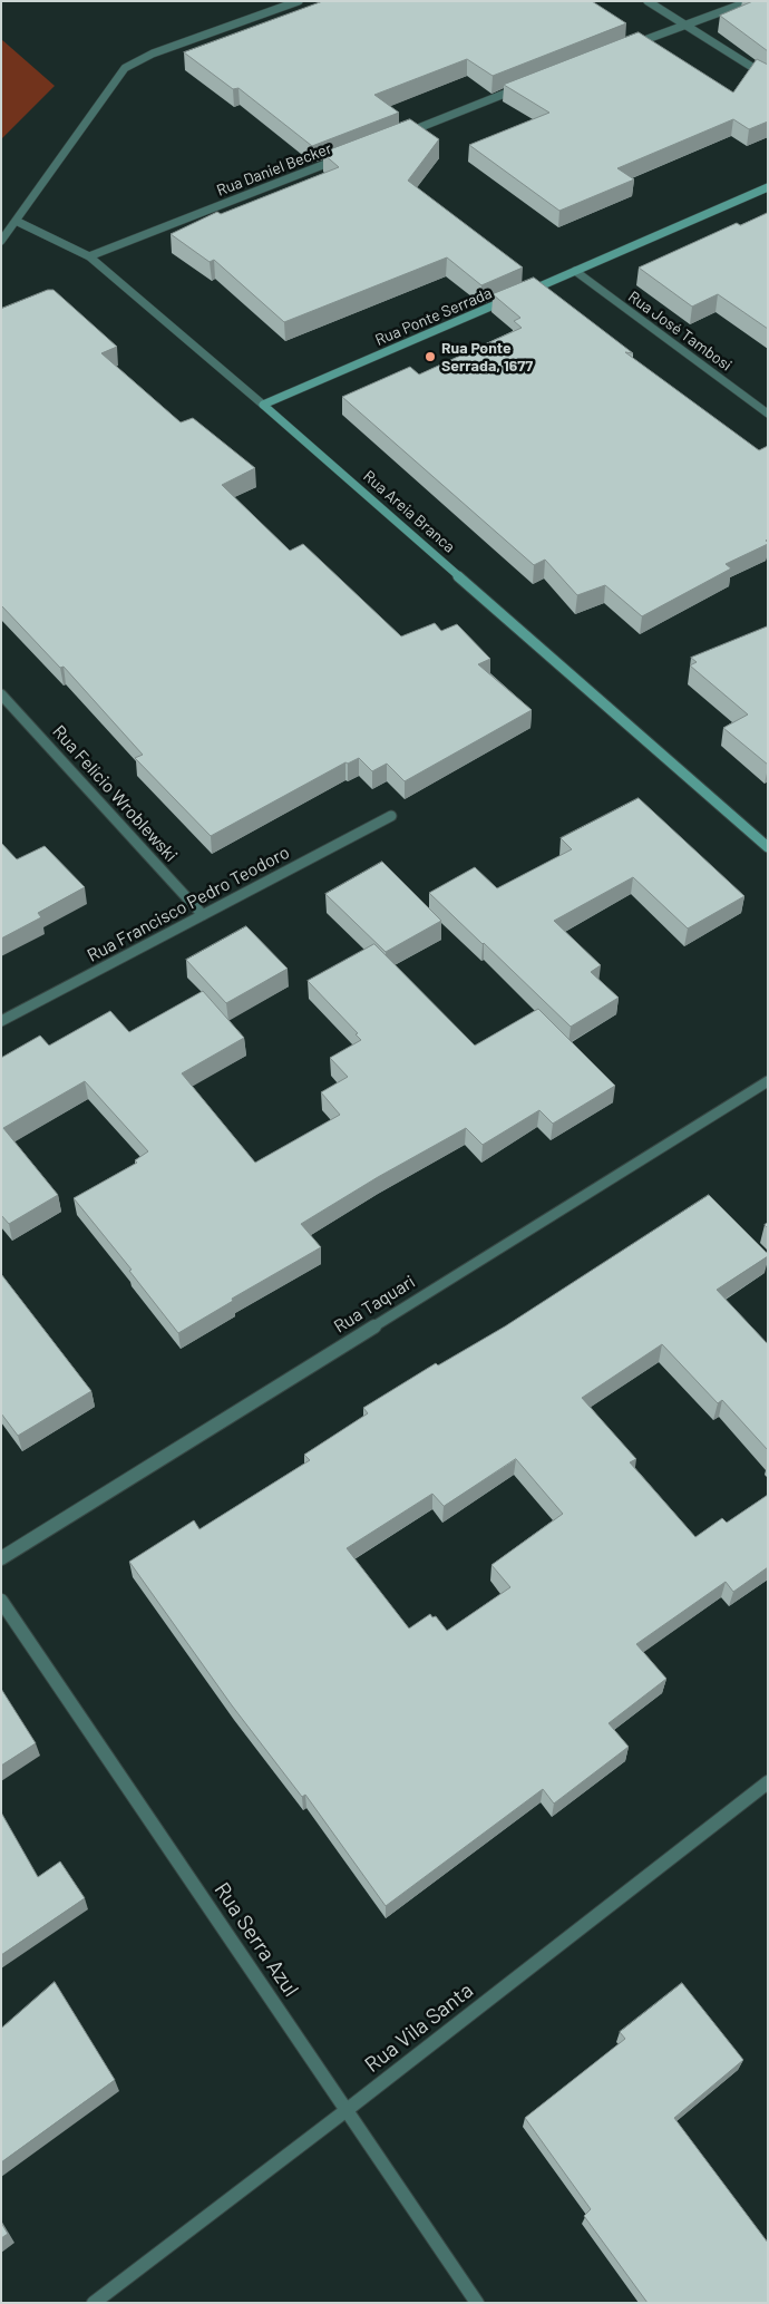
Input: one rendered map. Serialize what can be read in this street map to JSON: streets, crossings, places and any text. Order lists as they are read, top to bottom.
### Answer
{
  "streets": {
    "street": [
      "Rua Daniel Becker",
      "Rua Ponte Serrada",
      "Rua José Tambosi",
      "Rua Areia Branca",
      "Rua Felício Wroblewski",
      "Rua Francisco Pedro Teodoro",
      "Rua Taquari",
      "Rua Serra Azul",
      "Rua Vila Santa"
    ]
  },
  "crossings": [
    ["Rua Daniel Becker", "Rua Areia Branca"],
    ["Rua Ponte Serrada", "Rua Areia Branca"],
    ["Rua Felício Wroblewski", "Rua Francisco Pedro Teodoro"],
    ["Rua Serra Azul", "Rua Vila Santa"]
  ],
  "places": ["Rua Ponte Serrada, 1677"]
}
